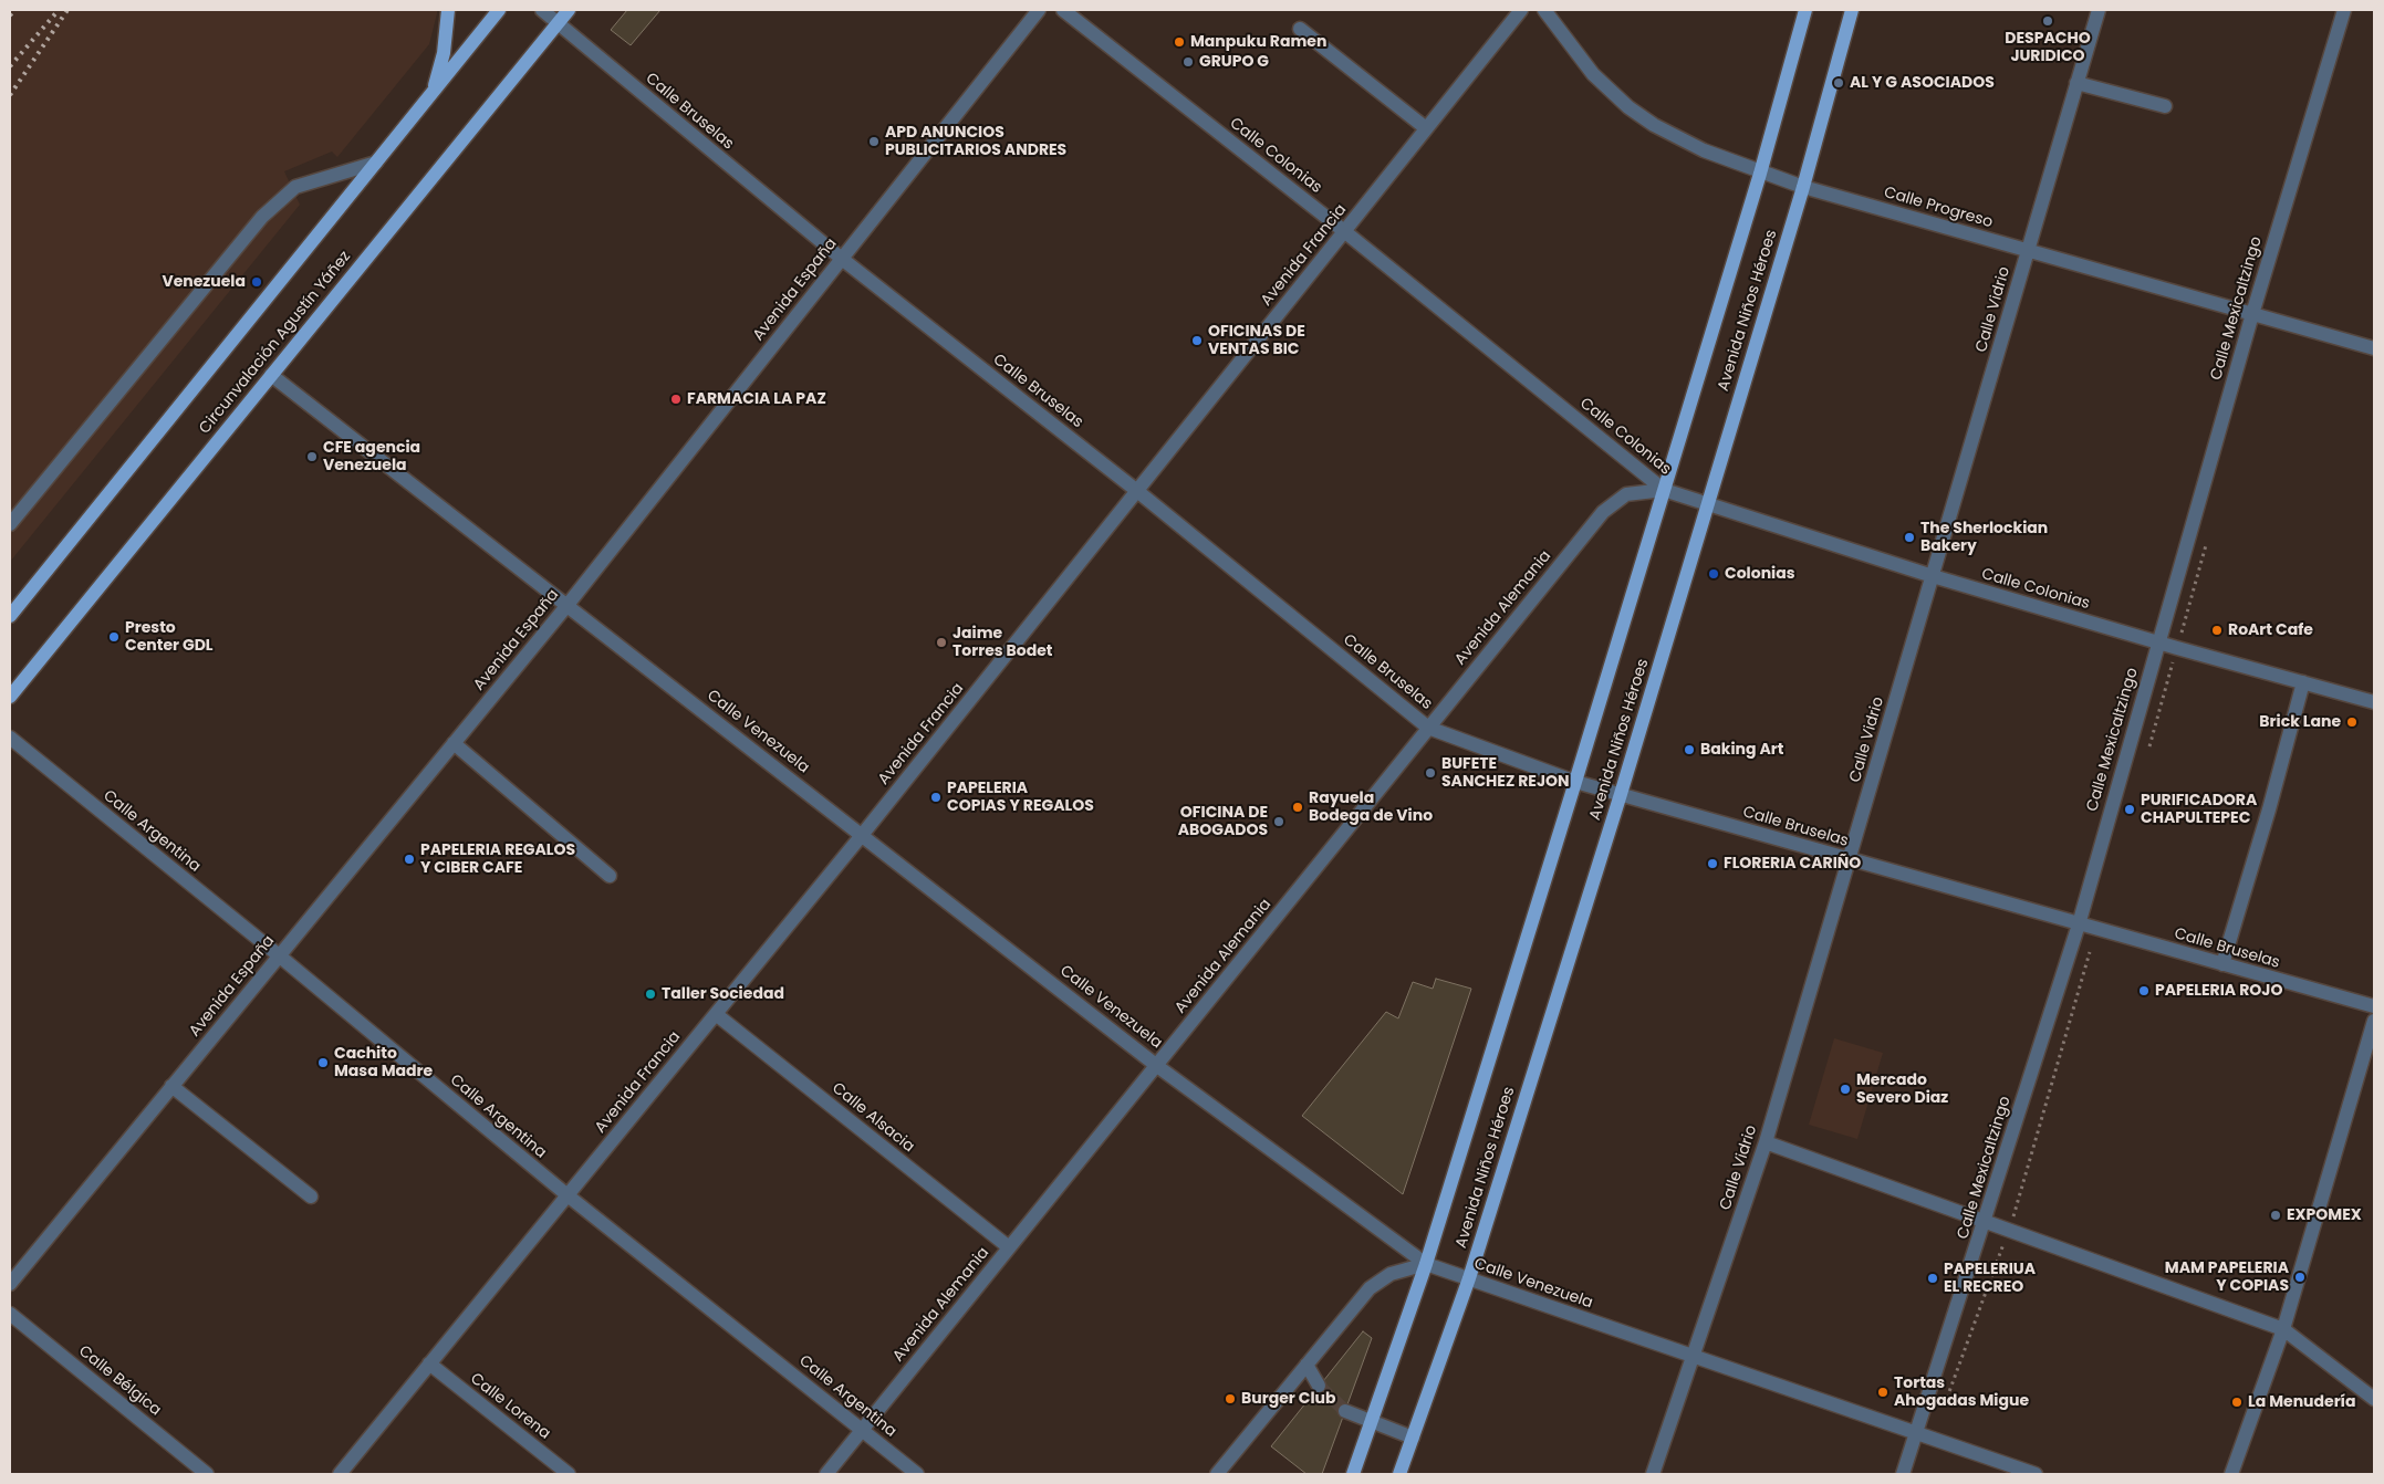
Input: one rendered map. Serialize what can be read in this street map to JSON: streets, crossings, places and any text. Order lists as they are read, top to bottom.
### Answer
{
  "streets": {
    "main road": ["Avenida Niños Héroes", "Circunvalación Agustín Yáñez"],
    "street": [
      "Calle Bruselas",
      "Calle Colonias",
      "Calle Progreso",
      "Avenida Francia",
      "Avenida España",
      "Calle Mexicaltzingo",
      "Calle Vidrio",
      "Avenida Alemania",
      "Calle Venezuela",
      "Calle Argentina",
      "Calle Alsacia",
      "Calle Bélgica",
      "Calle Lorena"
    ]
  },
  "crossings": [
    ["Calle Bruselas", "Avenida Francia"],
    ["Calle Bruselas", "Avenida España"],
    ["Calle Bruselas", "Calle Mexicaltzingo"],
    ["Calle Bruselas", "Calle Vidrio"],
    ["Calle Bruselas", "Avenida Niños Héroes"],
    ["Calle Bruselas", "Circunvalación Agustín Yáñez"],
    ["Calle Bruselas", "Avenida Alemania"],
    ["Calle Colonias", "Avenida Francia"],
    ["Calle Colonias", "Calle Mexicaltzingo"],
    ["Calle Colonias", "Calle Vidrio"],
    ["Calle Colonias", "Avenida Niños Héroes"],
    ["Calle Colonias", "Avenida Alemania"],
    ["Calle Progreso", "Calle Mexicaltzingo"],
    ["Calle Progreso", "Calle Vidrio"],
    ["Calle Progreso", "Avenida Niños Héroes"],
    ["Avenida Francia", "Calle Venezuela"],
    ["Avenida Francia", "Calle Argentina"],
    ["Avenida Francia", "Calle Alsacia"],
    ["Avenida Francia", "Calle Lorena"],
    ["Avenida España", "Calle Venezuela"],
    ["Avenida España", "Calle Argentina"],
    ["Calle Mexicaltzingo", "Calle Venezuela"],
    ["Calle Vidrio", "Calle Venezuela"],
    ["Avenida Niños Héroes", "Avenida Alemania"],
    ["Avenida Niños Héroes", "Calle Venezuela"],
    ["Circunvalación Agustín Yáñez", "Calle Venezuela"],
    ["Avenida Alemania", "Calle Venezuela"],
    ["Avenida Alemania", "Calle Argentina"],
    ["Avenida Alemania", "Calle Alsacia"]
  ],
  "places": [
    "DESPACHO JURIDICO",
    "Manpuku Ramen",
    "GRUPO G",
    "AL Y G ASOCIADOS",
    "APD ANUNCIOS PUBLICITARIOS ANDRES",
    "Venezuela",
    "OFICINAS DE VENTAS BIC",
    "FARMACIA LA PAZ",
    "CFE agencia Venezuela",
    "The Sherlockian Bakery",
    "Colonias",
    "RoArt Cafe",
    "Presto Center GDL",
    "Jaime Torres Bodet",
    "Brick Lane",
    "Baking Art",
    "BUFETE SANCHEZ REJON",
    "PAPELERIA COPIAS Y REGALOS",
    "Rayuela Bodega de Vino",
    "PURIFICADORA CHAPULTEPEC",
    "OFICINA DE ABOGADOS",
    "PAPELERIA REGALOS Y CIBER CAFE",
    "FLORERIA CARIÑO",
    "PAPELERIA ROJO",
    "Taller Sociedad",
    "Cachito Masa Madre",
    "Mercado Severo Diaz",
    "EXPOMEX",
    "MAM PAPELERIA Y COPIAS",
    "PAPELERIUA EL RECREO",
    "Tortas Ahogadas Migue",
    "Burger Club",
    "La Menudería"
  ]
}
